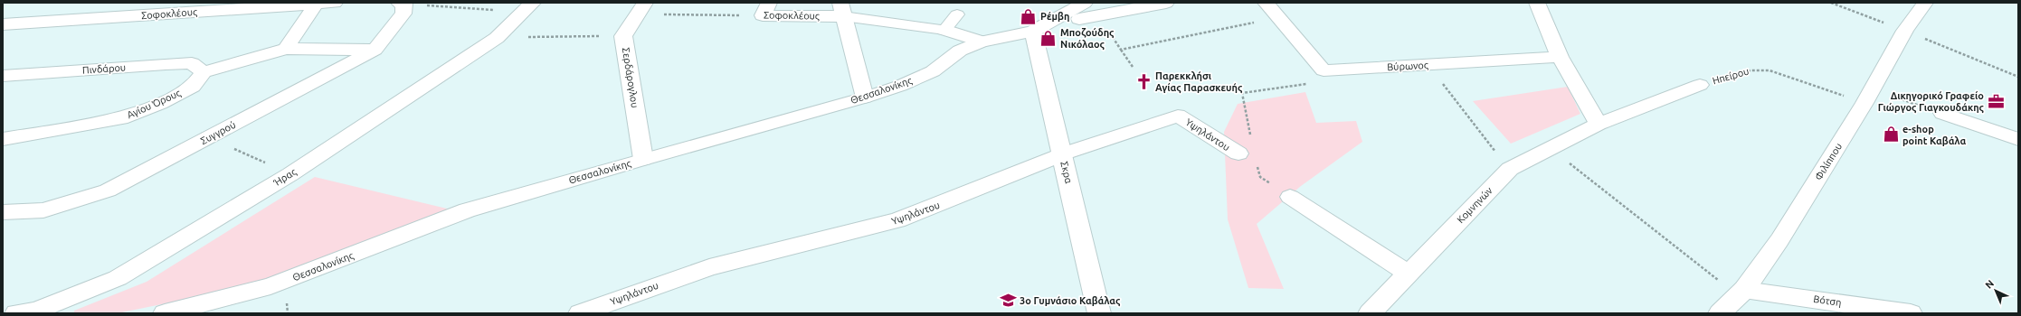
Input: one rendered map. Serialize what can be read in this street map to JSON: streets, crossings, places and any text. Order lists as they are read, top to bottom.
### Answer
{
  "streets": {
    "street": [
      "Σοφοκλέους",
      "Βύρωνος",
      "Πινδάρου",
      "Ηπείρου",
      "Σερδάρογλου",
      "Θεσσαλονίκης",
      "Αγίου Όρους",
      "Συγγρού",
      "Υψηλάντου",
      "Φιλίππου",
      "Σκρα",
      "Ήρας",
      "Κομνηνών",
      "Βότση"
    ]
  },
  "crossings": [
    ["Σοφοκλέους", "Σερδάρογλου"],
    ["Πινδάρου", "Αγίου Όρους"],
    ["Ηπείρου", "Φιλίππου"],
    ["Ηπείρου", "Κομνηνών"],
    ["Σερδάρογλου", "Θεσσαλονίκης"],
    ["Θεσσαλονίκης", "Σκρα"],
    ["Υψηλάντου", "Σκρα"],
    ["Φιλίππου", "Βότση"]
  ],
  "places": {
    "shop": ["Ρέμβη", "Μποζούδης Νικόλαος", "e-shop point Καβάλα"],
    "church": ["Παρεκκλήσι Αγίας Παρασκευής"],
    "office": ["Δικηγορικό Γραφείο Γιώργος Γιαγκουδάκης"],
    "school or university": ["3ο Γυμνάσιο Καβάλας"]
  },
  "north": "top left"
}
